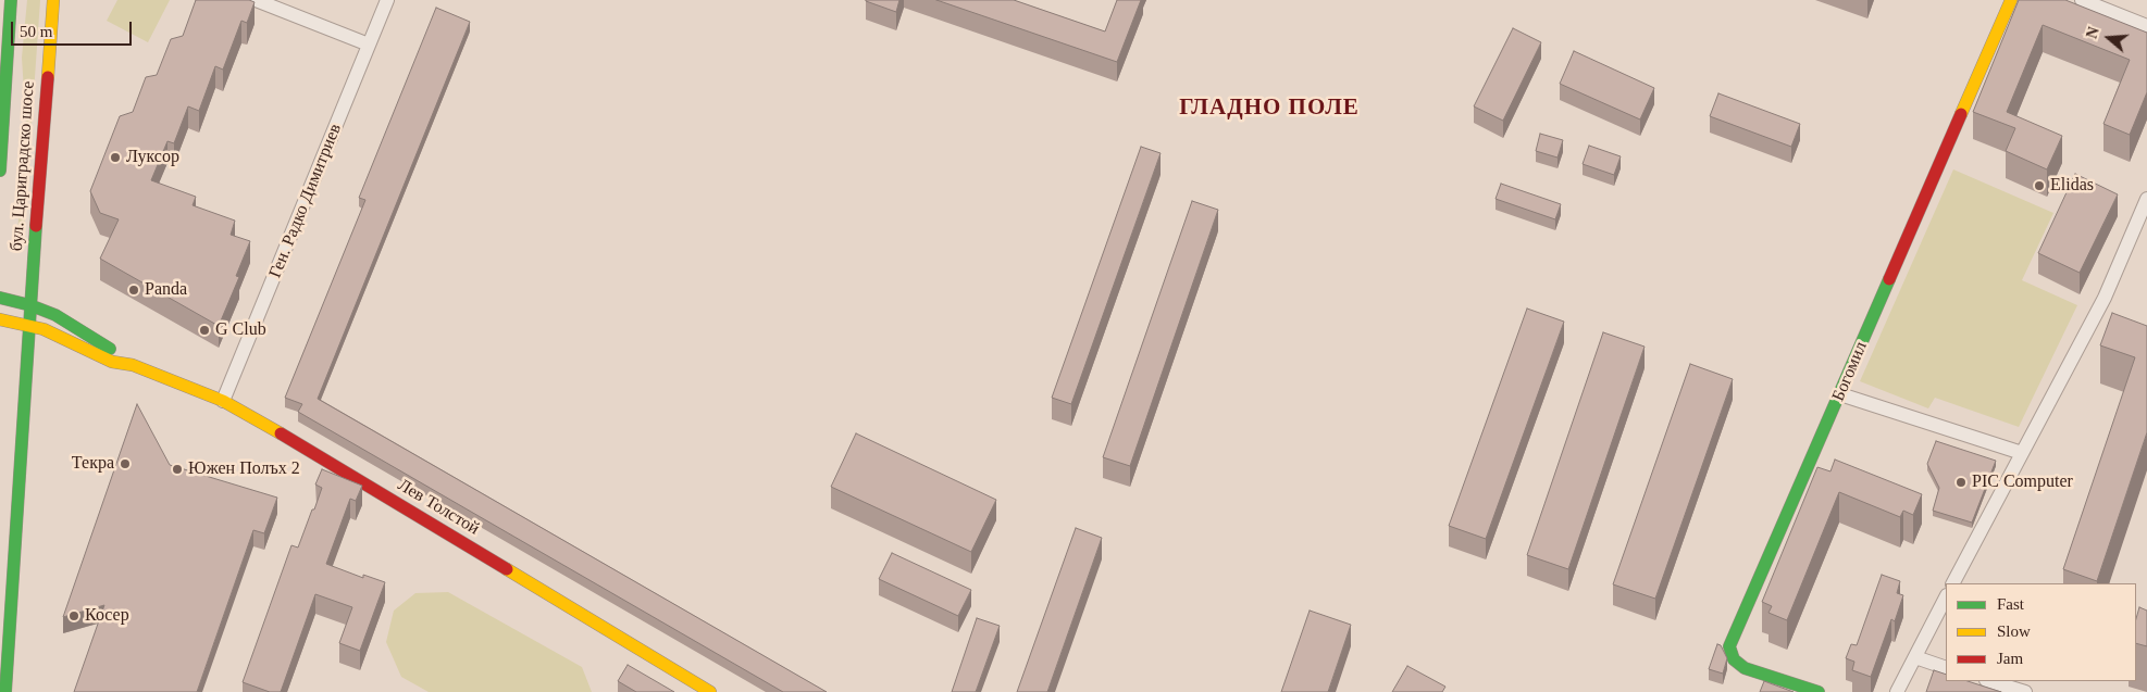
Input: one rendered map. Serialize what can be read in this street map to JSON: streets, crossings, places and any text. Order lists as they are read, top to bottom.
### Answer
{
  "streets": {
    "street": [
      "бул. Цариградско шосе",
      "Ген. Радко Димитриев",
      "Богомил",
      "Лев Толстой"
    ]
  },
  "crossings": [
    ["Ген. Радко Димитриев", "Лев Толстой"]
  ],
  "districts": ["ГЛАДНО ПОЛЕ"],
  "places": [
    "Луксор",
    "Elidas",
    "Panda",
    "G Club",
    "Текра",
    "Южен Полъх 2",
    "PIC Computer",
    "Косер"
  ],
  "legend": ["Fast", "Slow", "Jam"],
  "scale_bar": "50 m",
  "north": "left"
}
